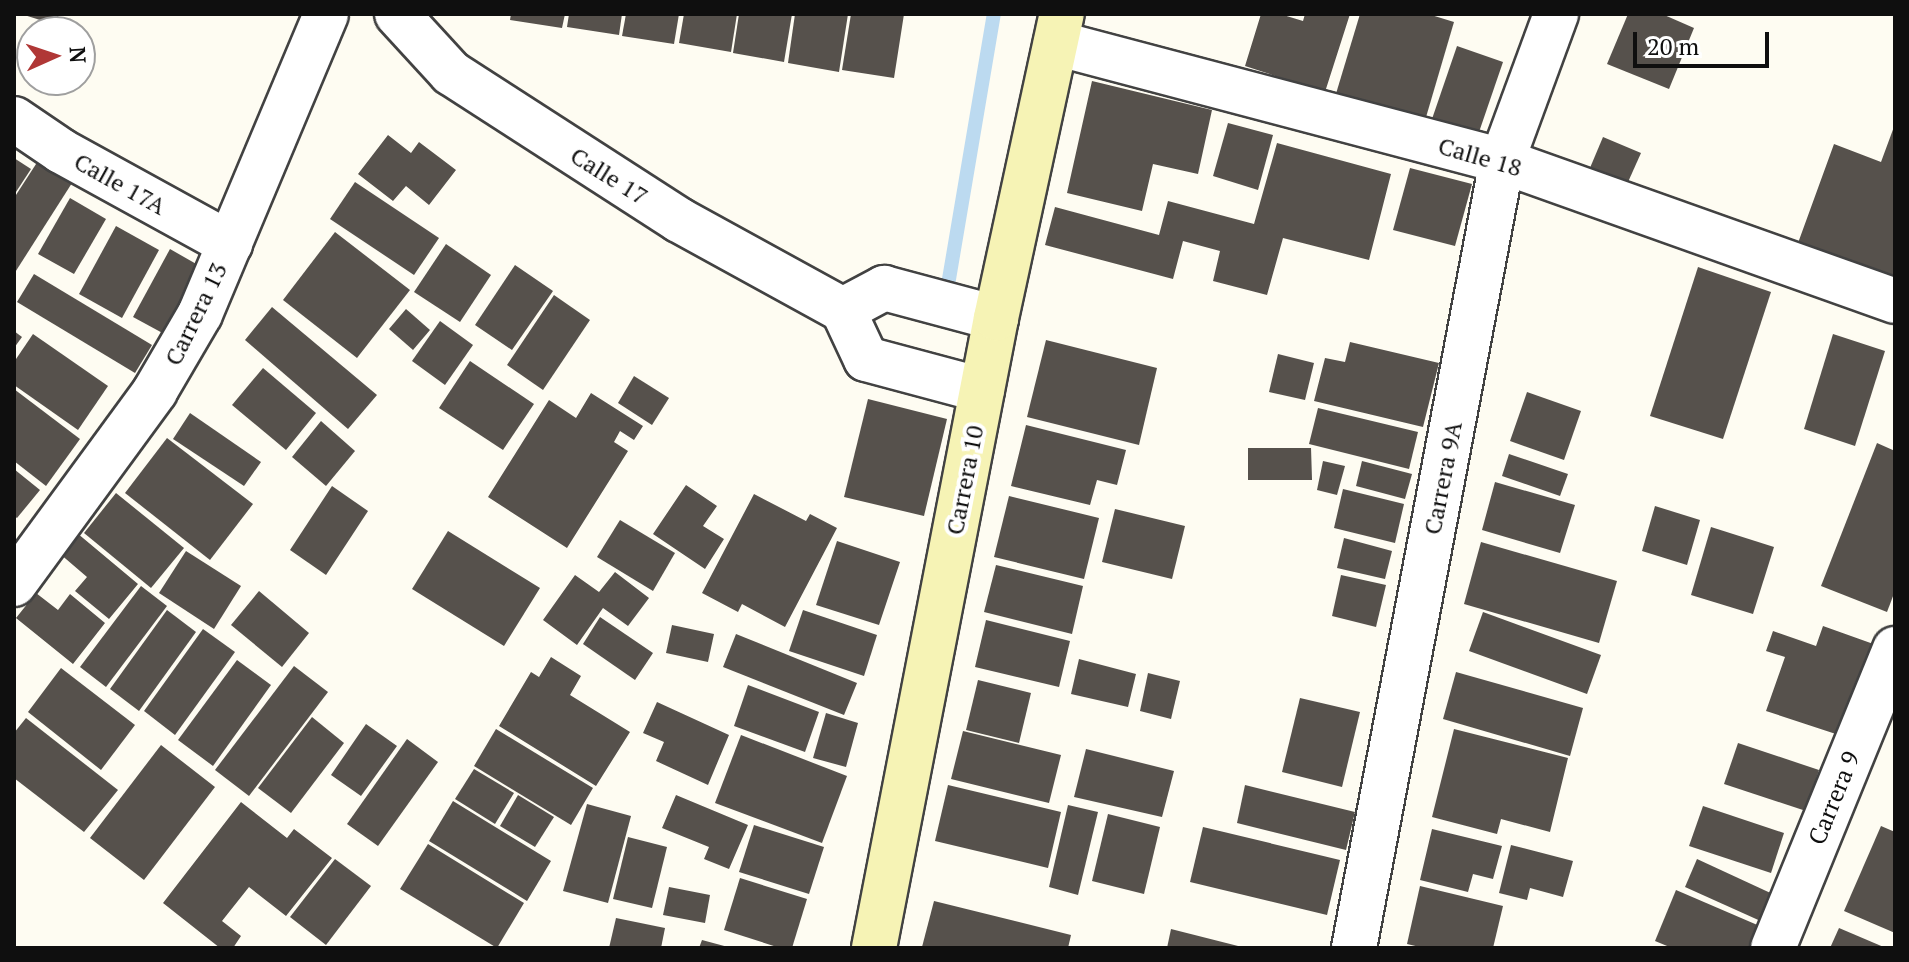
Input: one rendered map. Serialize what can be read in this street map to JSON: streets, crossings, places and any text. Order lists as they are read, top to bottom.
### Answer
{
  "streets": {
    "street": [
      "Calle 18",
      "Calle 17",
      "Calle 17A",
      "Carrera 13",
      "Carrera 9A",
      "Carrera 10",
      "Carrera 9"
    ]
  },
  "crossings": [
    ["Calle 18", "Carrera 9A"],
    ["Calle 18", "Carrera 10"],
    ["Calle 17A", "Carrera 13"]
  ],
  "scale_bar": "20 m",
  "north": "right"
}
